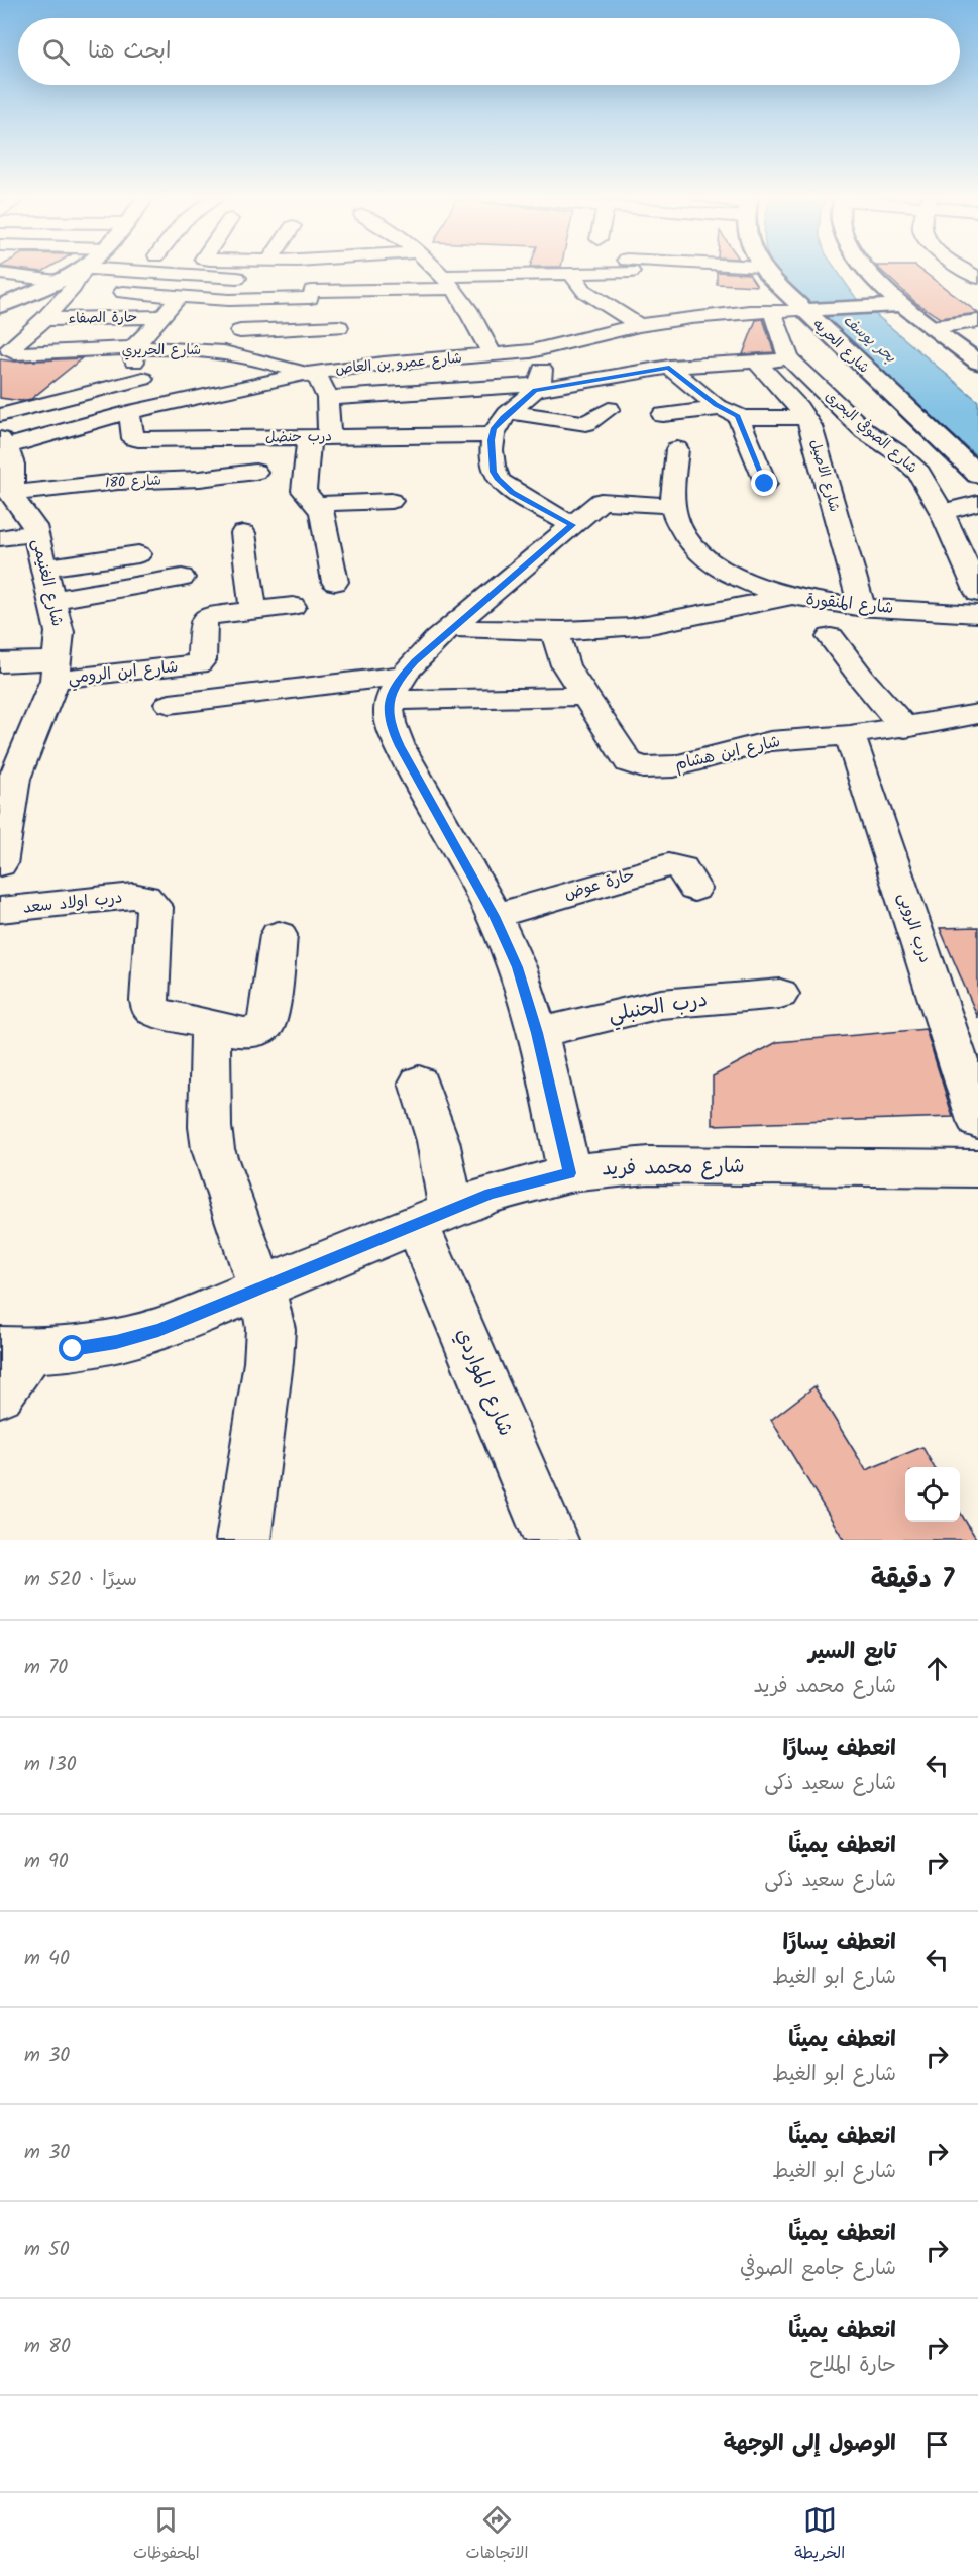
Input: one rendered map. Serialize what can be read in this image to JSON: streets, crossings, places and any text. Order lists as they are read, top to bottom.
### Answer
{
  "streets": {
    "street": [
      "حارة الصفاء",
      "شارع الحريه",
      "شارع الحريري",
      "شارع عمرو بن العاص",
      "شارع الصوفي البحرى",
      "درب حنضل",
      "شارع الاصيل",
      "شارع 180",
      "شارع الغنيمى",
      "شارع المنقورة",
      "شارع ابن الرومي",
      "شارع ابن هشام",
      "حارة عوض",
      "درب اولاد سعد",
      "درب الروبى",
      "درب الحنبلي",
      "شارع محمد فريد",
      "شارع المواردي"
    ]
  },
  "crossings": [
    ["حارة الصفاء", "شارع الحريري"],
    ["شارع الحريه", "شارع عمرو بن العاص"],
    ["شارع الحريري", "شارع عمرو بن العاص"],
    ["شارع عمرو بن العاص", "شارع الصوفي البحرى"],
    ["شارع عمرو بن العاص", "درب حنضل"],
    ["شارع الاصيل", "شارع المنقورة"],
    ["شارع 180", "شارع الغنيمى"],
    ["شارع الغنيمى", "شارع ابن الرومي"],
    ["شارع ابن هشام", "درب الروبى"],
    ["شارع محمد فريد", "شارع المواردي"]
  ],
  "water": ["بحر يوسف"],
  "page": {
    "search": "ابحث هنا",
    "heading": ["7 دقيقة", "سيرًا · 520 m"],
    "list": [
      ["تابع السير", "شارع محمد فريد", "70 m"],
      ["انعطف يسارًا", "شارع سعيد ذكى", "130 m"],
      ["انعطف يمينًا", "شارع سعيد ذكى", "90 m"],
      ["انعطف يسارًا", "شارع ابو الغيط", "40 m"],
      ["انعطف يمينًا", "شارع ابو الغيط", "30 m"],
      ["انعطف يمينًا", "شارع ابو الغيط", "30 m"],
      ["انعطف يمينًا", "شارع جامع الصوفي", "50 m"],
      ["انعطف يمينًا", "حارة الملاح", "80 m"],
      "الوصول إلى الوجهة"
    ],
    "nav": ["الخريطة", "الاتجاهات", "المحفوظات"]
  }
}
